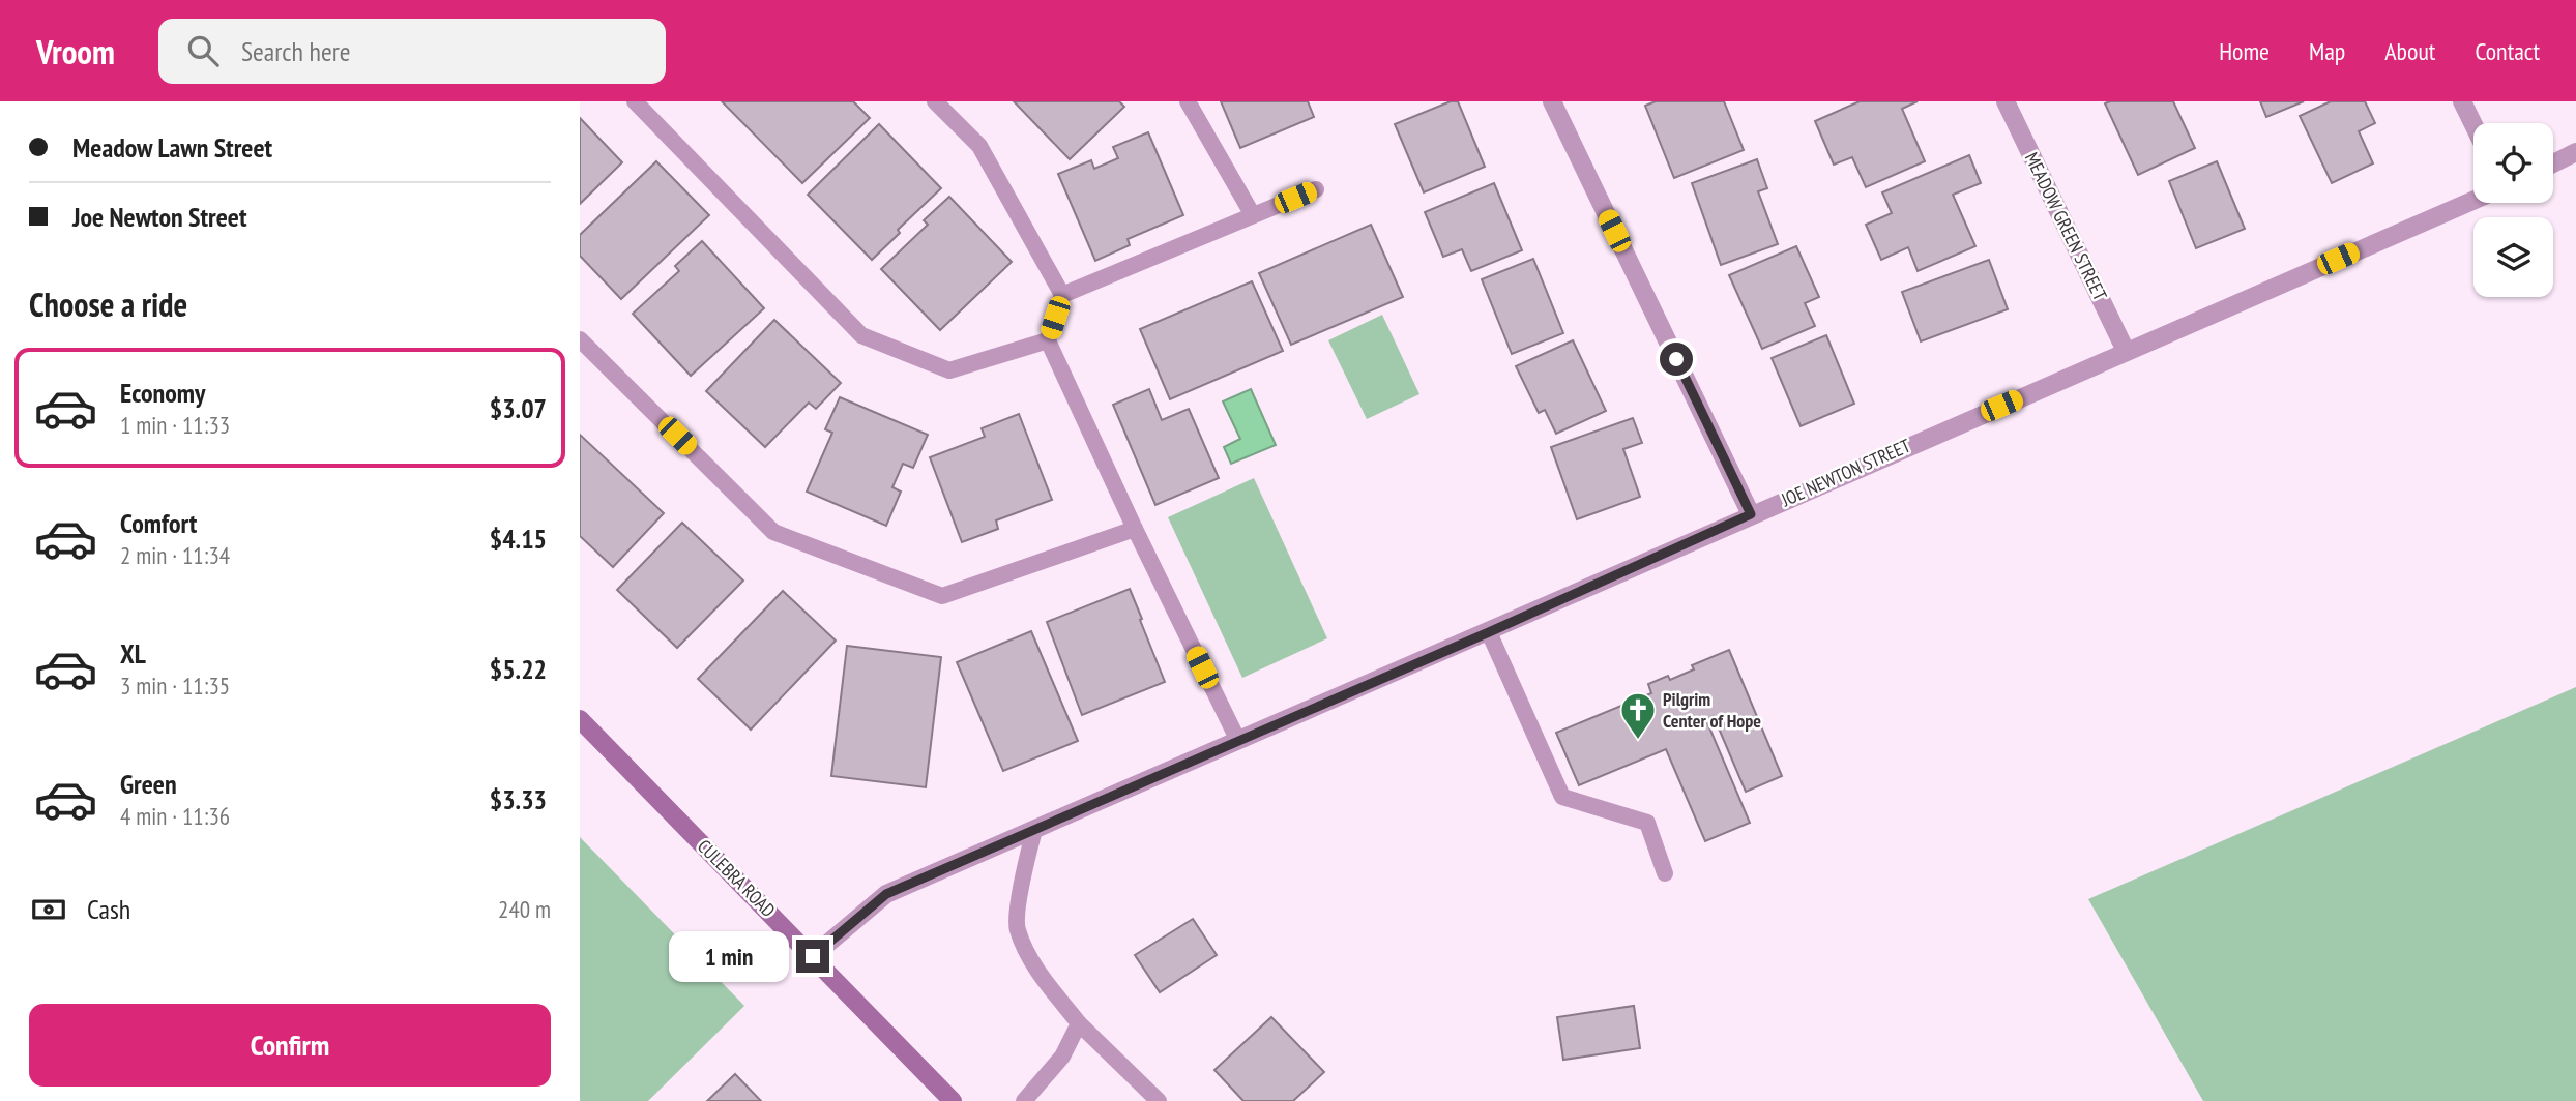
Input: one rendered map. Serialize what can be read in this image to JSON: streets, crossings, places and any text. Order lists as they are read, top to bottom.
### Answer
{
  "streets": {
    "main road": ["CULEBRA ROAD"],
    "street": ["MEADOW GREEN STREET", "JOE NEWTON STREET"]
  },
  "crossings": [
    ["MEADOW GREEN STREET", "JOE NEWTON STREET"],
    ["JOE NEWTON STREET", "CULEBRA ROAD"]
  ],
  "places": {
    "church": ["Pilgrim Center of Hope"]
  },
  "page": {
    "header": "Vroom",
    "search": "Search here",
    "nav": [
      "Home",
      "Map",
      "About",
      "Contact"
    ],
    "banner": ["Meadow Lawn Street", "Joe Newton Street"],
    "heading": "Choose a ride",
    "list": [
      {
        "name": "Economy",
        "note": "1 min · 11:33",
        "value": "$3.07"
      },
      {
        "name": "Comfort",
        "note": "2 min · 11:34",
        "value": "$4.15"
      },
      {
        "name": "XL",
        "note": "3 min · 11:35",
        "value": "$5.22"
      },
      {
        "name": "Green",
        "note": "4 min · 11:36",
        "value": "$3.33"
      }
    ],
    "pay": ["Cash", "240 m"],
    "bubble": "1 min",
    "buttons": "Confirm"
  }
}
